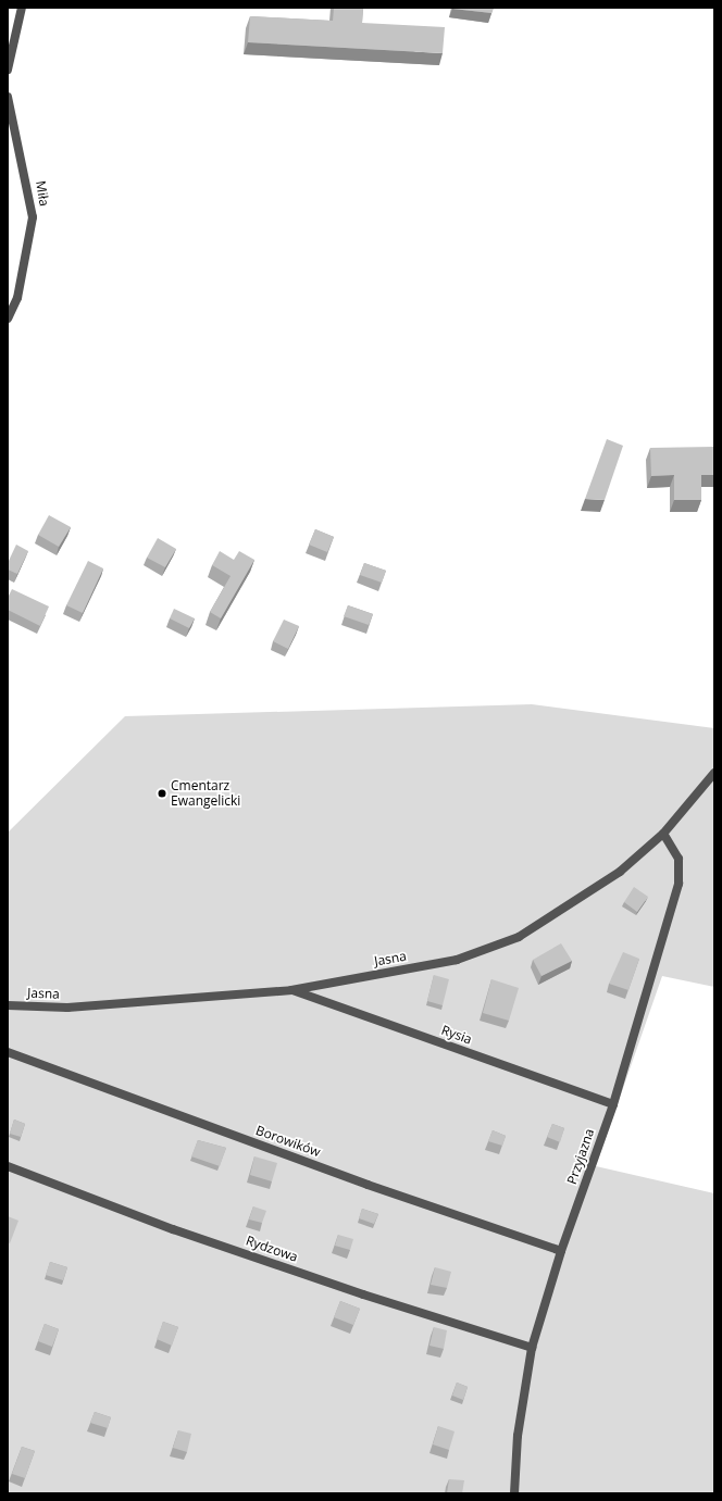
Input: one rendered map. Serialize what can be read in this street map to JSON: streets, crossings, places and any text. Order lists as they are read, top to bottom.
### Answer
{
  "streets": {
    "street": [
      "Miła",
      "Jasna",
      "Rysia",
      "Borowików",
      "Przyjazna",
      "Rydzowa"
    ]
  },
  "crossings": [
    ["Jasna", "Rysia"],
    ["Jasna", "Przyjazna"],
    ["Rysia", "Przyjazna"],
    ["Borowików", "Przyjazna"],
    ["Przyjazna", "Rydzowa"]
  ],
  "places": ["Cmentarz Ewangelicki"]
}
